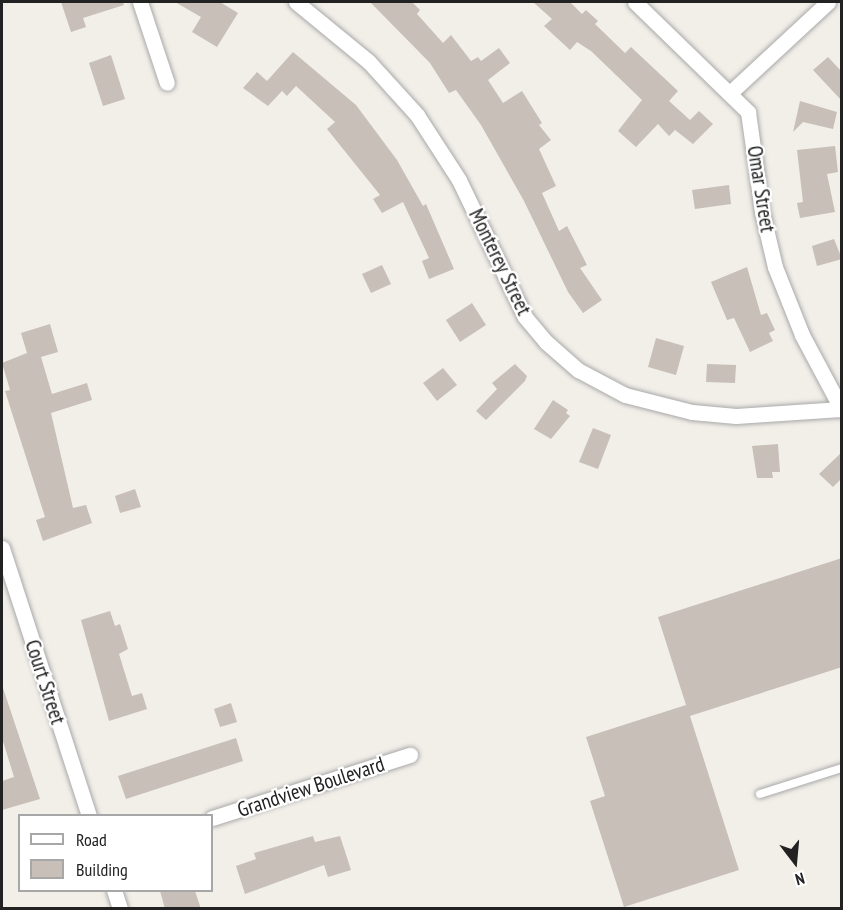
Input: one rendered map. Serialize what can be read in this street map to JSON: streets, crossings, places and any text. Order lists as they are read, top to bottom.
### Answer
{
  "streets": {
    "street": [
      "Omar Street",
      "Monterey Street",
      "Court Street",
      "Grandview Boulevard"
    ]
  },
  "crossings": [
    ["Omar Street", "Monterey Street"]
  ],
  "legend": ["Road", "Building"],
  "north": "bottom"
}
